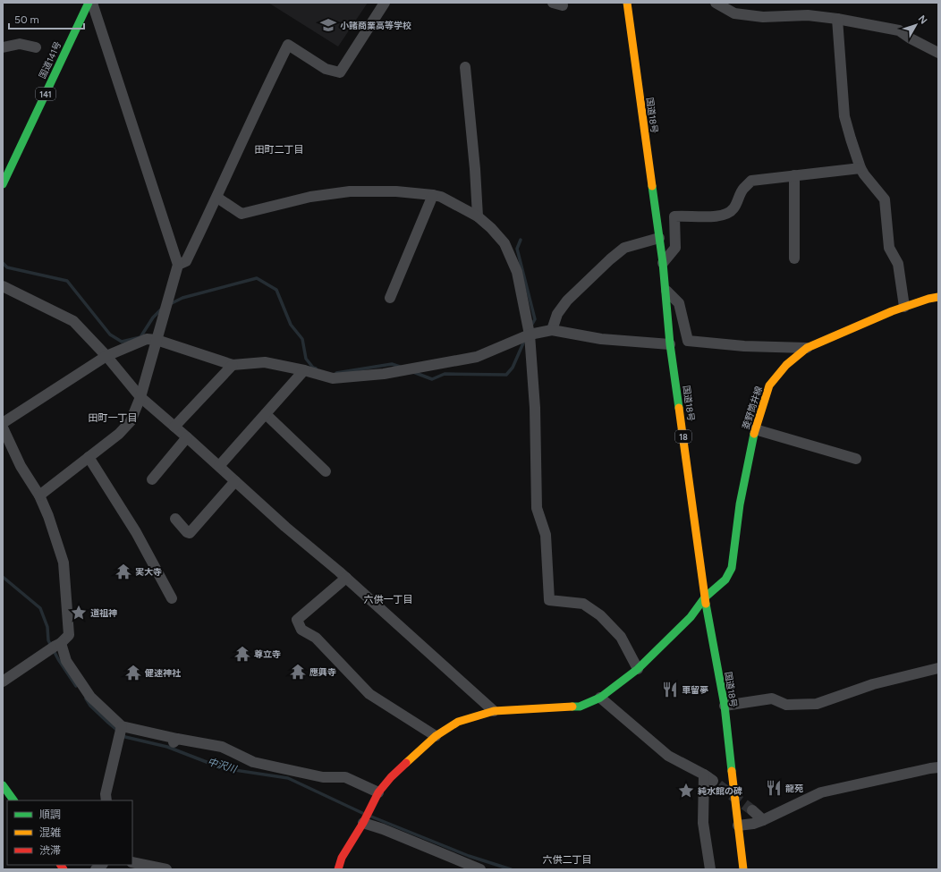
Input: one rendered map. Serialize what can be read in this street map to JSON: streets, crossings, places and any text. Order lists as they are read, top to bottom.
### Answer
{
  "streets": {
    "main road": [
      "国道141号",
      "141",
      "国道18号",
      "菱野筒井線",
      "18"
    ]
  },
  "crossings": [
    ["国道18号", "菱野筒井線"]
  ],
  "districts": [
    "田町二丁目",
    "田町一丁目",
    "六供一丁目",
    "六供二丁目"
  ],
  "water": ["中沢川"],
  "places": {
    "school or university": ["小諸商業高等学校"],
    "temple": [
      "実大寺",
      "尊立寺",
      "應興寺",
      "健速神社"
    ],
    "place": ["道祖神", "純水館の碑"],
    "restaurant": ["車留夢", "龍苑"]
  },
  "legend": ["順調", "混雑", "渋滞"],
  "scale_bar": "50 m",
  "north": "top right"
}
